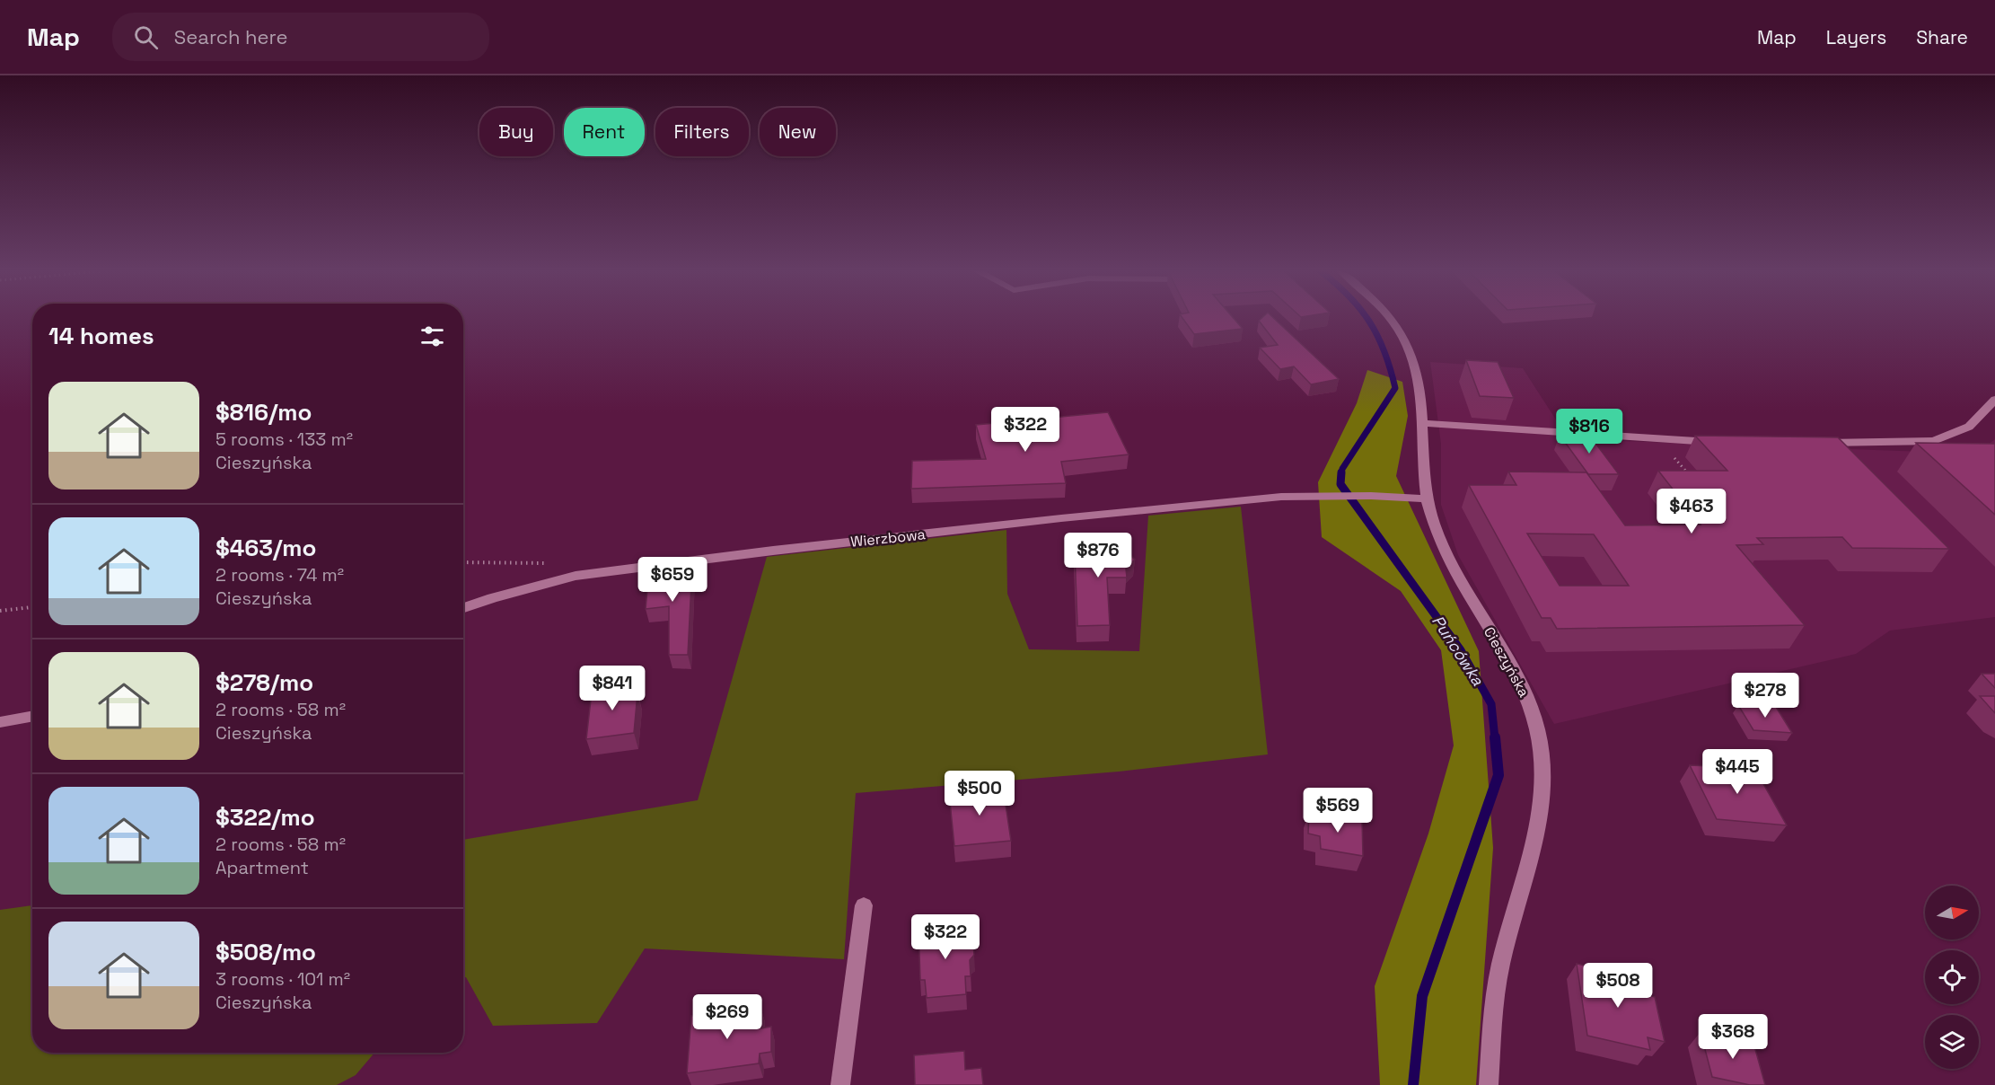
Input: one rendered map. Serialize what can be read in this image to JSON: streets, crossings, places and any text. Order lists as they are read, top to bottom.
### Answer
{
  "streets": {
    "street": ["Wierzbowa", "Cieszyńska"]
  },
  "crossings": [
    ["Wierzbowa", "Cieszyńska"]
  ],
  "water": ["Puńcówka"],
  "north": "right",
  "page": {
    "header": "Map",
    "search": "Search here",
    "nav": ["Map", "Layers", "Share"],
    "chip": [
      "Buy",
      "Rent",
      "Filters",
      "New"
    ],
    "heading": "14 homes",
    "list": [
      {
        "name": "$816/mo",
        "note": "5 rooms · 133 m² · Cieszyńska"
      },
      {
        "name": "$463/mo",
        "note": "2 rooms · 74 m² · Cieszyńska"
      },
      {
        "name": "$278/mo",
        "note": "2 rooms · 58 m² · Cieszyńska"
      },
      {
        "name": "$322/mo",
        "note": "2 rooms · 58 m² · Apartment"
      },
      {
        "name": "$508/mo",
        "note": "3 rooms · 101 m² · Cieszyńska"
      }
    ],
    "price": [
      "$322",
      "$816",
      "$463",
      "$876",
      "$659",
      "$841",
      "$278",
      "$445",
      "$500",
      "$569",
      "$322",
      "$508",
      "$269",
      "$368"
    ]
  }
}
